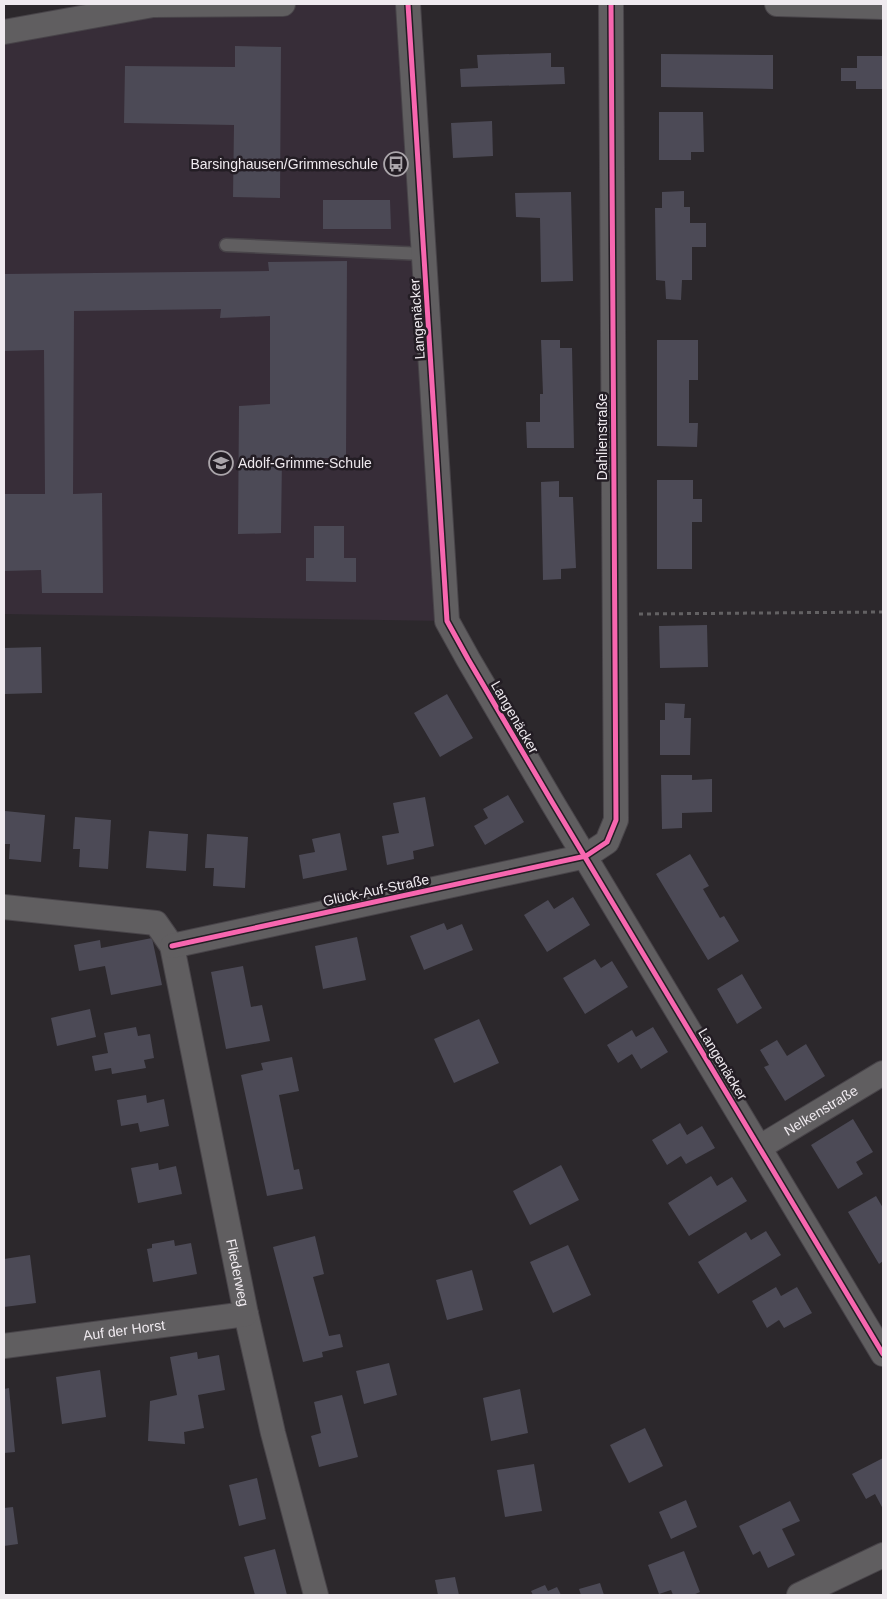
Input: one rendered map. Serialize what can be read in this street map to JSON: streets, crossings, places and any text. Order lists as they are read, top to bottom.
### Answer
{
  "streets": {
    "street": [
      "Langenäcker",
      "Dahlienstraße",
      "Glück-Auf-Straße",
      "Nelkenstraße",
      "Fliederweg",
      "Auf der Horst"
    ]
  },
  "crossings": [
    ["Langenäcker", "Dahlienstraße"],
    ["Langenäcker", "Glück-Auf-Straße"],
    ["Langenäcker", "Nelkenstraße"],
    ["Dahlienstraße", "Glück-Auf-Straße"],
    ["Glück-Auf-Straße", "Fliederweg"],
    ["Fliederweg", "Auf der Horst"]
  ],
  "places": {
    "bus stop": ["Barsinghausen/Grimmeschule"],
    "school or university": ["Adolf-Grimme-Schule"]
  }
}
